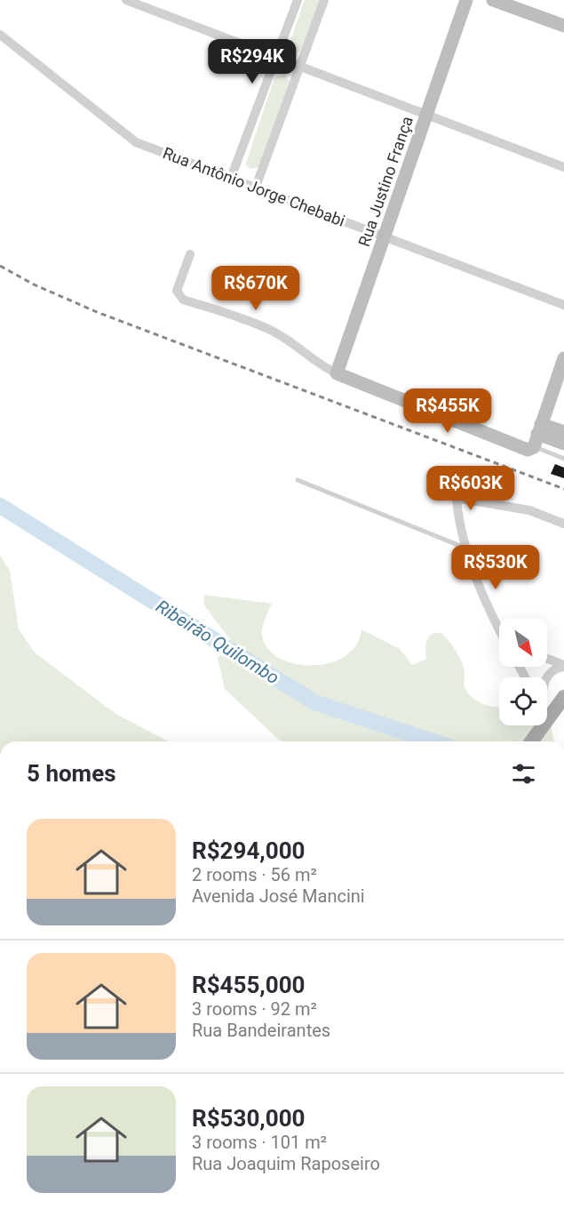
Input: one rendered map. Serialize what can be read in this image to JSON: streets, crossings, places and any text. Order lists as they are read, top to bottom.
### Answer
{
  "streets": {
    "street": ["Rua Justino França", "Rua Antônio Jorge Chebabi"]
  },
  "crossings": [
    ["Rua Justino França", "Rua Antônio Jorge Chebabi"]
  ],
  "water": ["Ribeirão Quilombo"],
  "north": "bottom right",
  "page": {
    "price": [
      "R$294K",
      "R$670K",
      "R$455K",
      "R$603K",
      "R$530K"
    ],
    "heading": "5 homes",
    "list": [
      {
        "name": "R$294,000",
        "note": "2 rooms · 56 m² · Avenida José Mancini"
      },
      {
        "name": "R$455,000",
        "note": "3 rooms · 92 m² · Rua Bandeirantes"
      },
      {
        "name": "R$530,000",
        "note": "3 rooms · 101 m² · Rua Joaquim Raposeiro"
      }
    ]
  }
}
